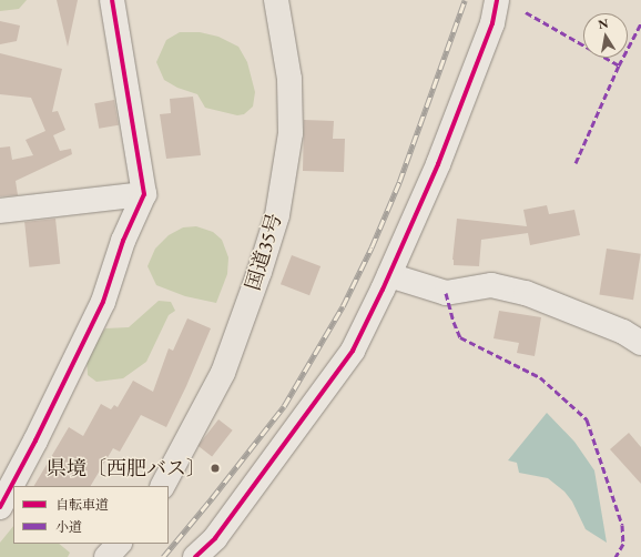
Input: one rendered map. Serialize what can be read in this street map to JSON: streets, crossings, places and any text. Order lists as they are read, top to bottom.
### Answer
{
  "streets": {
    "highway": ["国道35号"]
  },
  "places": ["県境〔西肥バス〕"],
  "legend": ["自転車道", "小道"],
  "north": "top"
}
